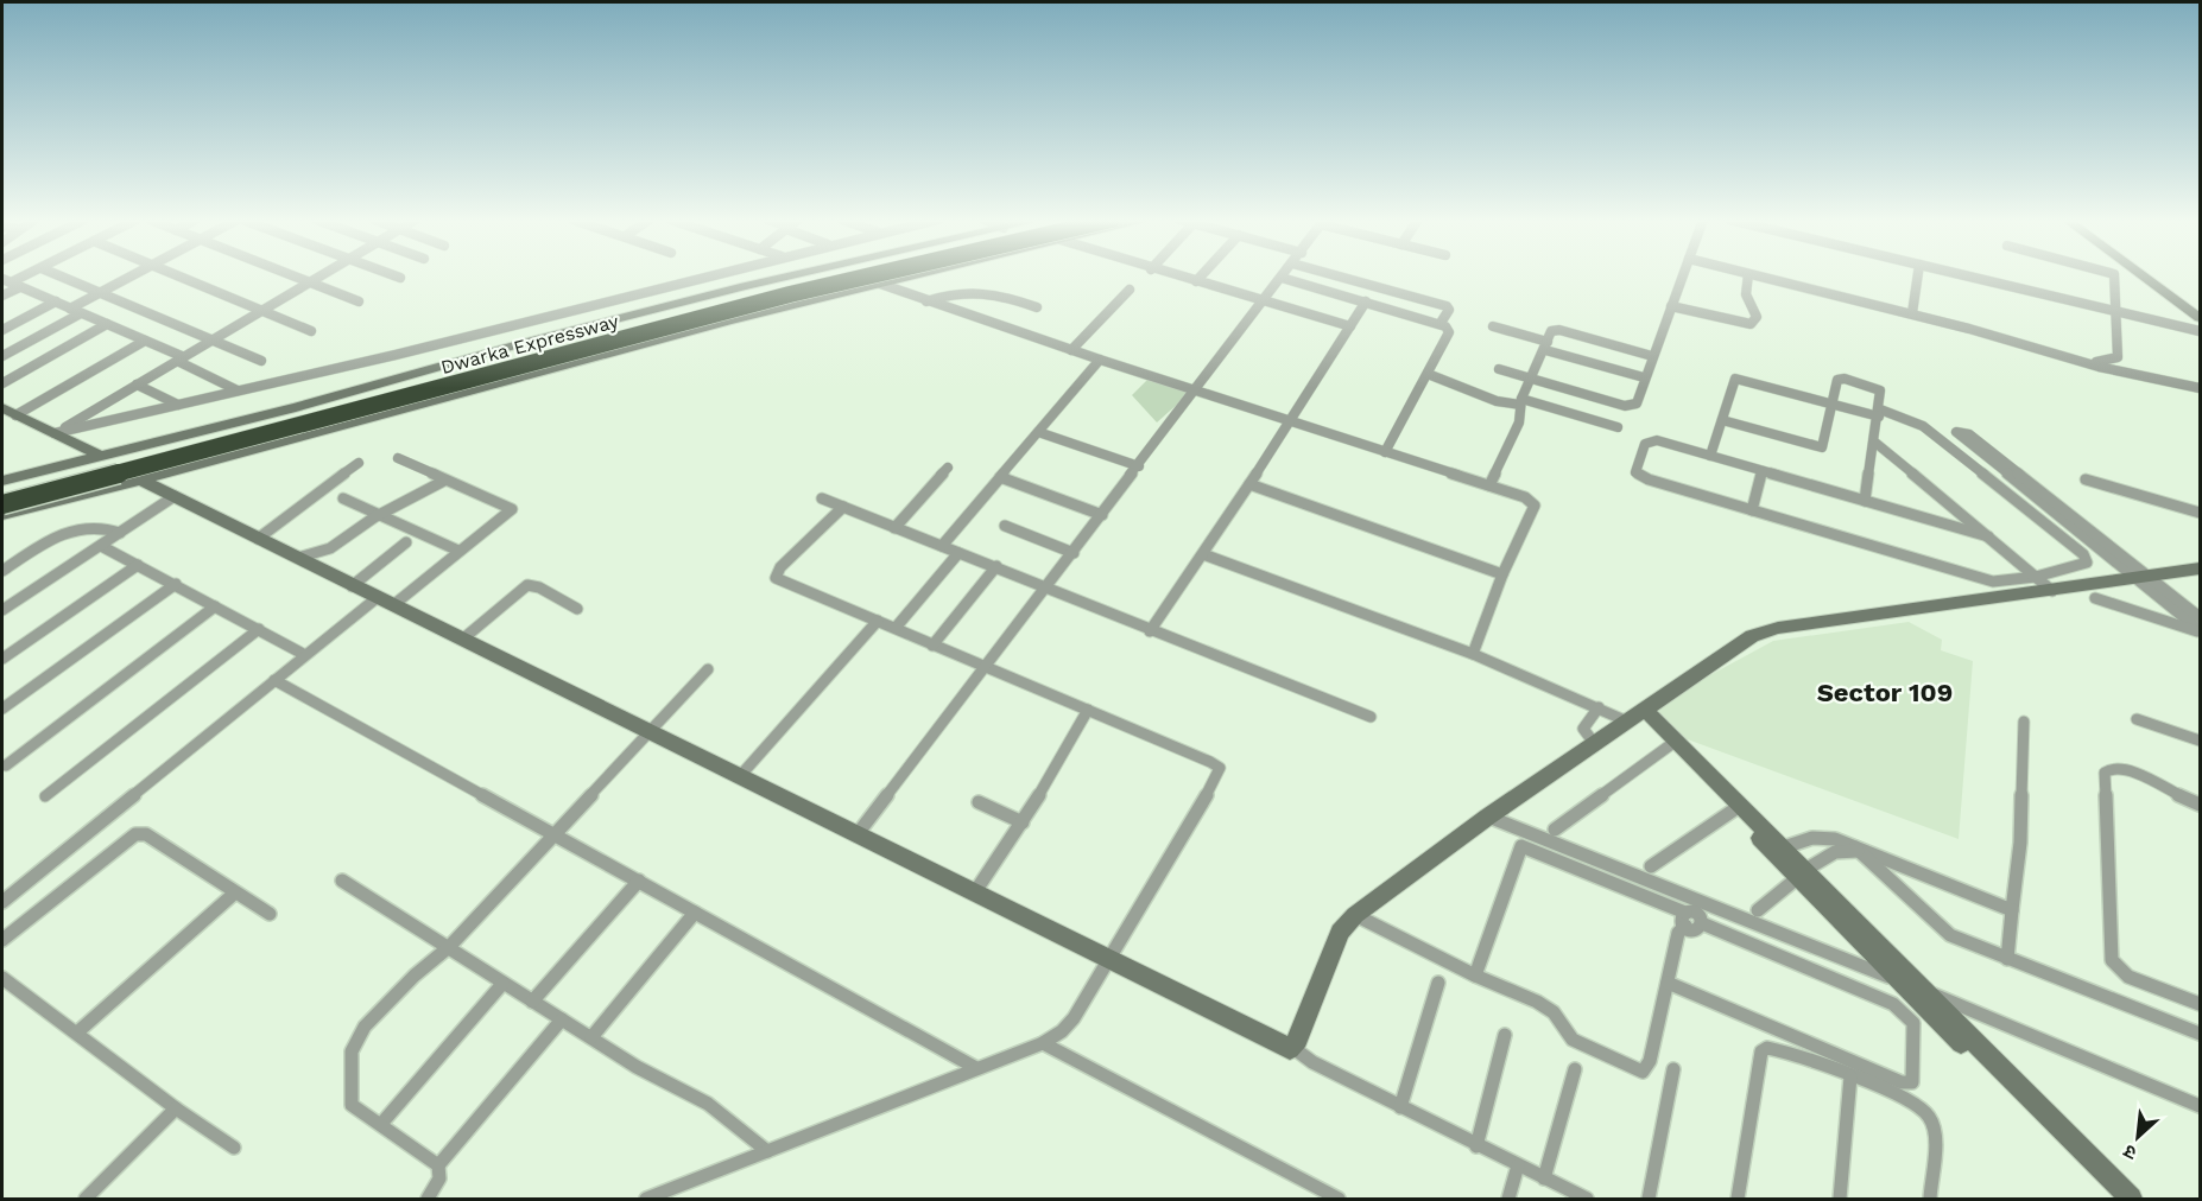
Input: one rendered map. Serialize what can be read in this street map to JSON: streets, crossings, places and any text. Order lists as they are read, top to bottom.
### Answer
{
  "streets": {
    "highway": ["Dwarka Expressway"]
  },
  "districts": ["Sector 109"],
  "north": "bottom left"
}
